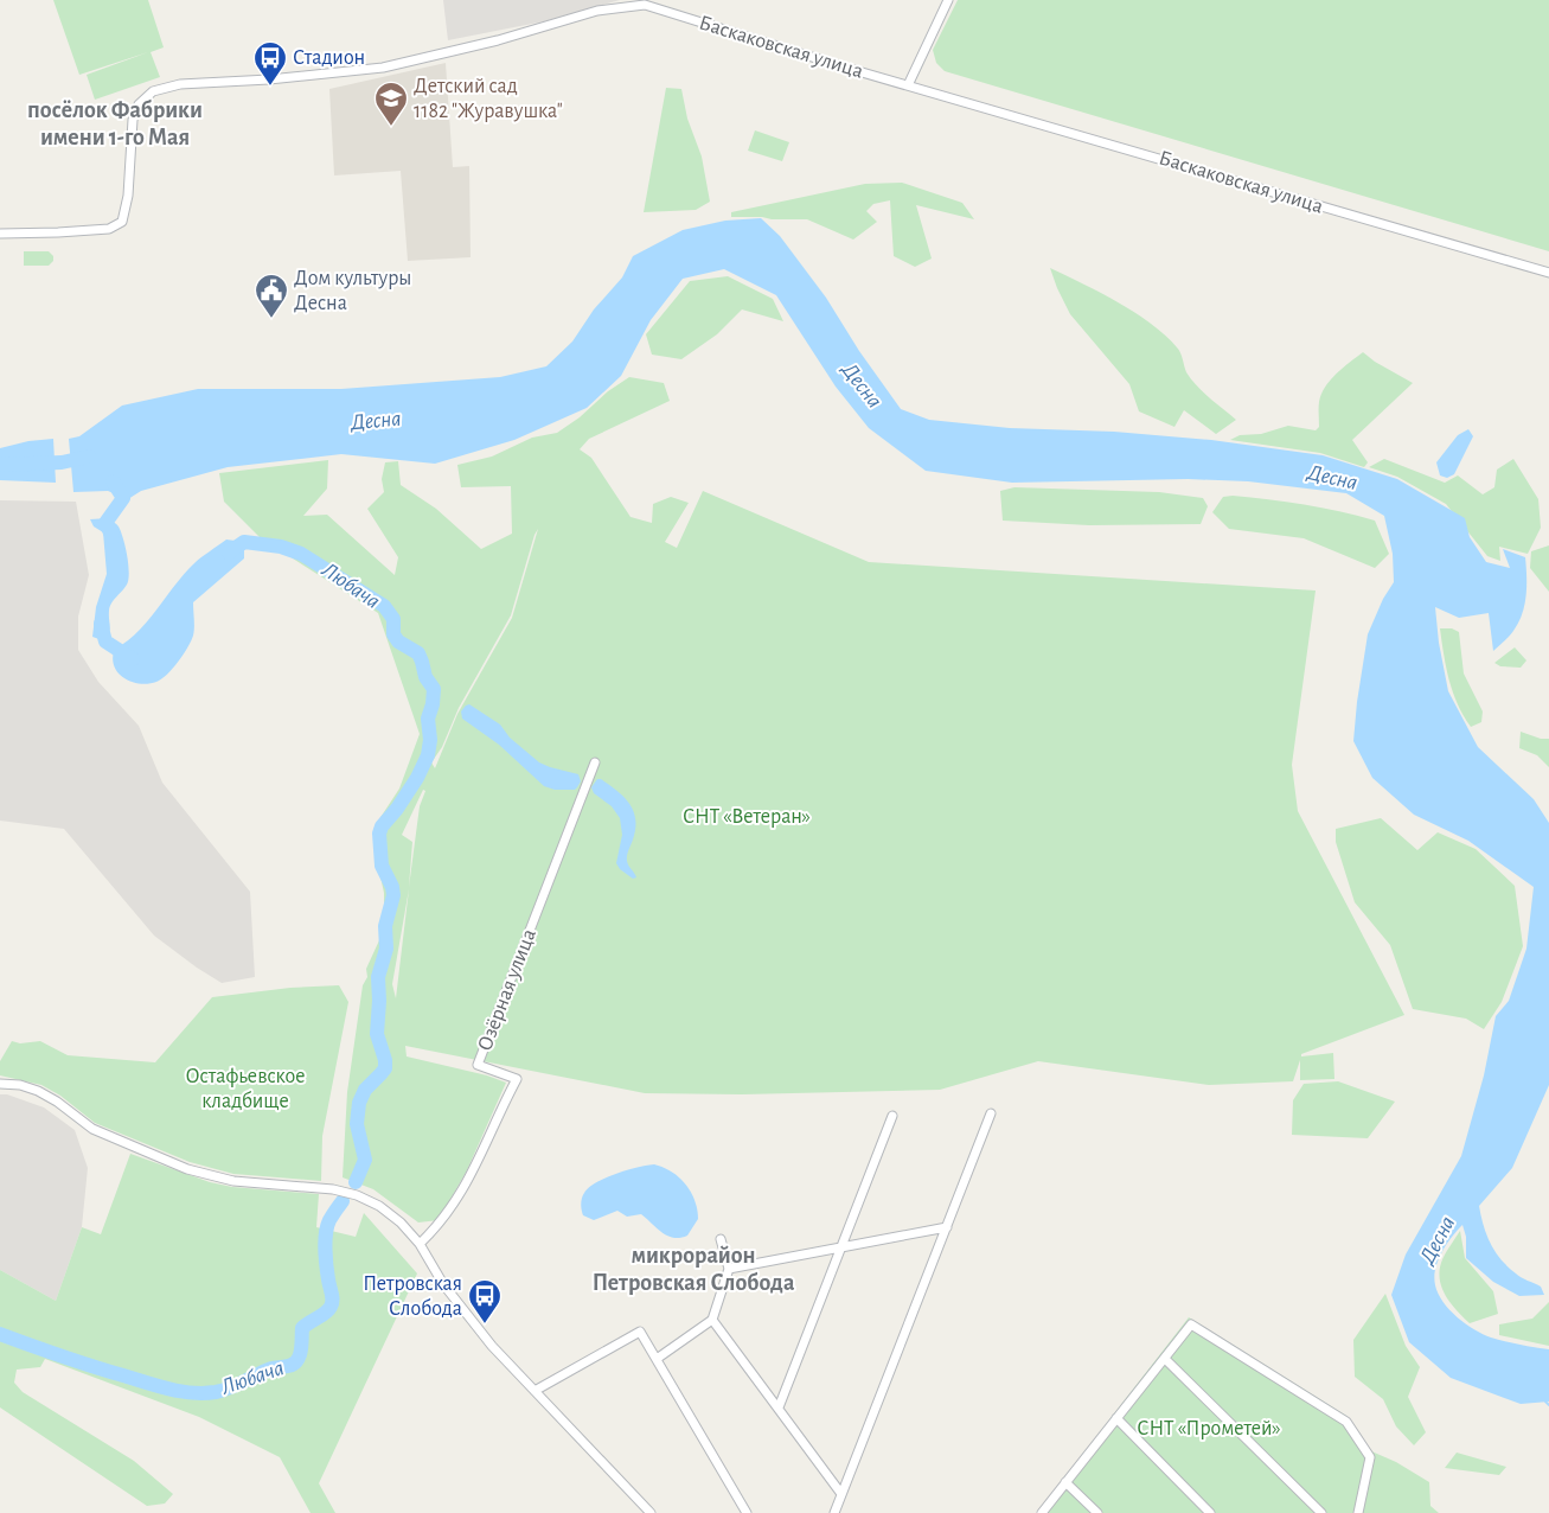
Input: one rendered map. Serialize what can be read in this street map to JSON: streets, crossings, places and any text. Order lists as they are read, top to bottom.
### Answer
{
  "streets": {
    "street": ["Баскаковская улица", "Озёрная улица"]
  },
  "districts": ["посёлок Фабрики имени 1-го Мая", "микрорайон Петровская Слобода"],
  "water": ["Десна", "Любача"],
  "parks": ["СНТ «Ветеран»", "Остафьевское кладбище", "СНТ «Прометей»"],
  "places": {
    "bus stop": ["Стадион", "Петровская Слобода"],
    "school or university": ["Детский сад 1182 \"Журавушка\""],
    "public building": ["Дом культуры Десна"]
  }
}
